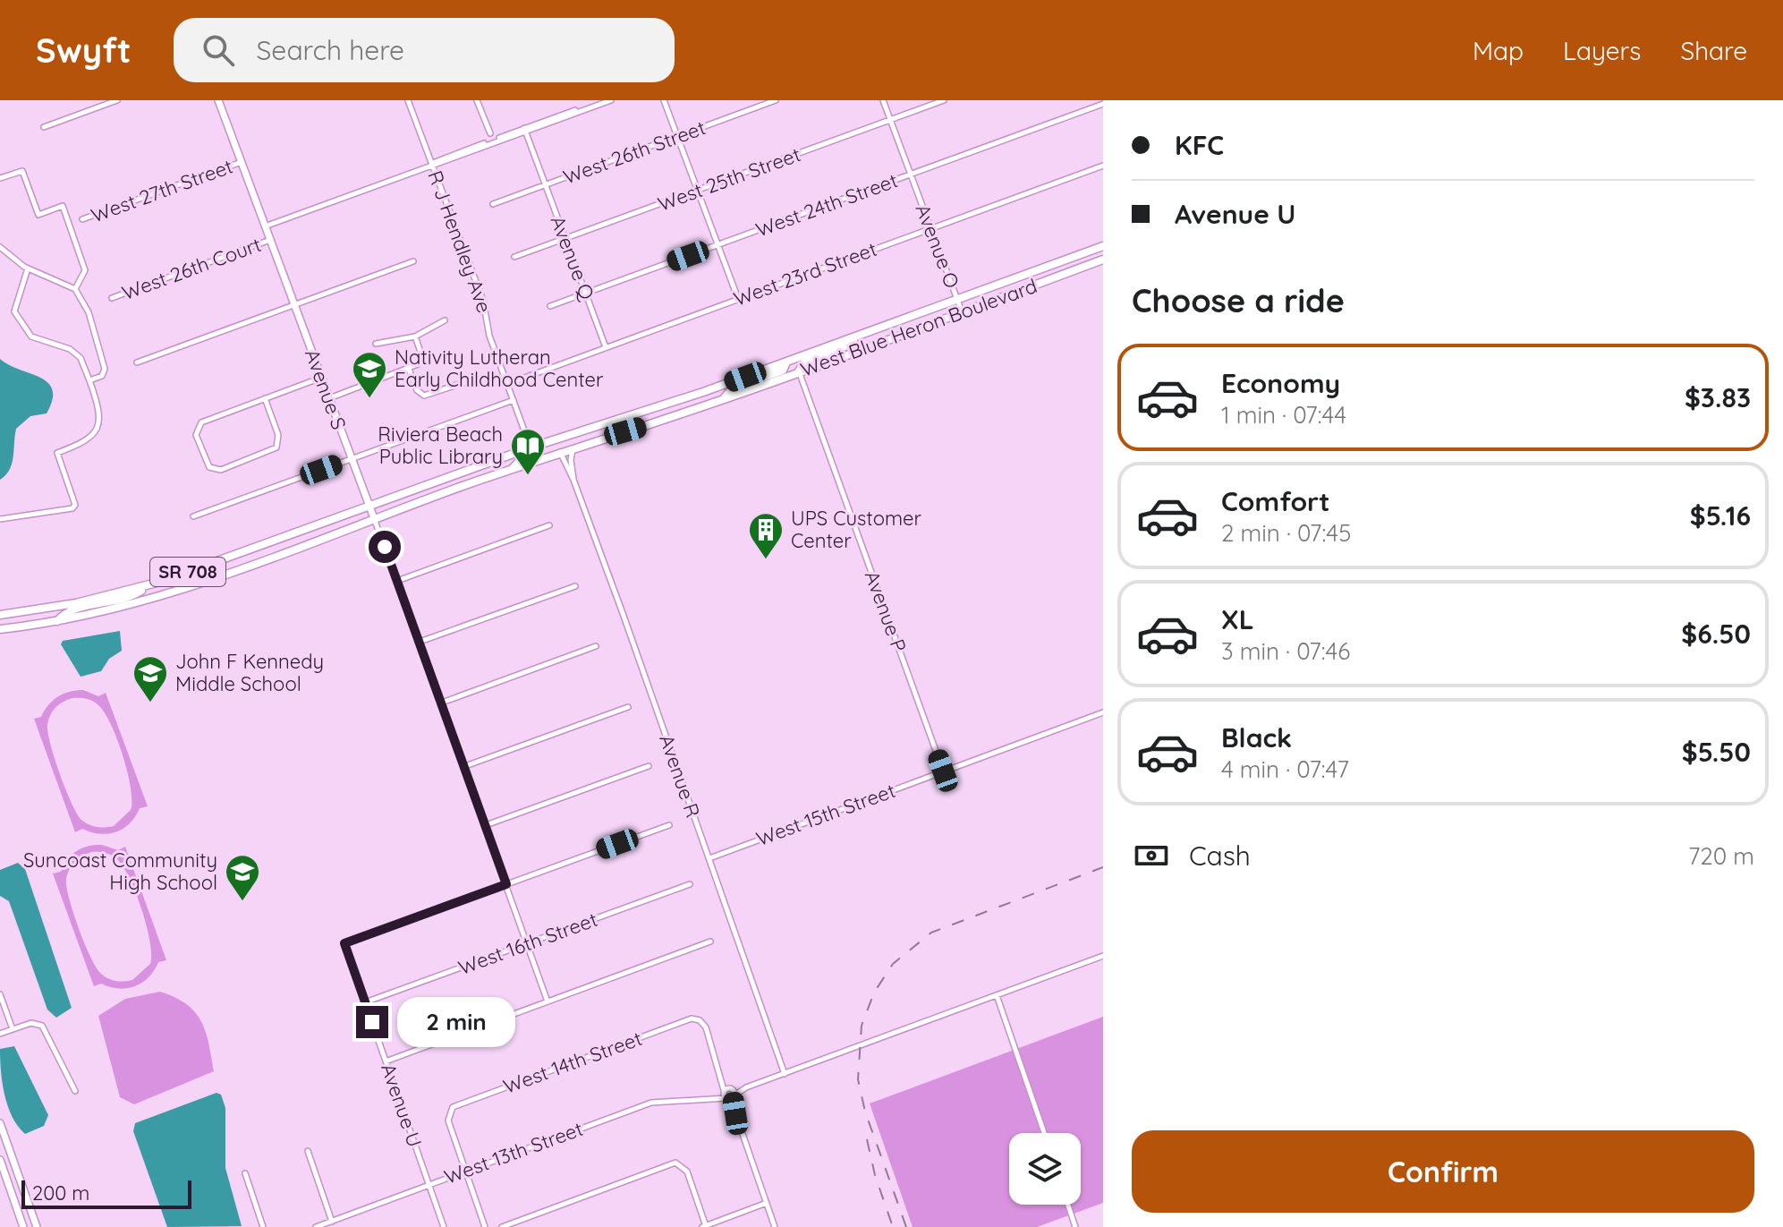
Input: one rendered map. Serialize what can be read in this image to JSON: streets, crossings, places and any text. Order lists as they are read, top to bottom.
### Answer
{
  "streets": {
    "main road": ["West Blue Heron Boulevard", "SR 708"],
    "street": [
      "West 26th Street",
      "West 25th Street",
      "West 27th Street",
      "West 24th Street",
      "R J Hendley Ave",
      "Avenue O",
      "Avenue Q",
      "West 26th Court",
      "West 23rd Street",
      "Avenue S",
      "Avenue P",
      "Avenue R",
      "West 15th Street",
      "West 16th Street",
      "West 14th Street",
      "Avenue U",
      "West 13th Street"
    ]
  },
  "crossings": [
    ["West 26th Street", "Avenue Q"],
    ["West 25th Street", "Avenue O"],
    ["West 25th Street", "Avenue Q"],
    ["West 27th Street", "Avenue S"],
    ["West 24th Street", "Avenue O"],
    ["West 24th Street", "Avenue Q"],
    ["R J Hendley Ave", "West 26th Court"],
    ["R J Hendley Ave", "West 23rd Street"],
    ["Avenue O", "West 23rd Street"],
    ["Avenue O", "West Blue Heron Boulevard"],
    ["Avenue Q", "West 26th Court"],
    ["Avenue Q", "West 23rd Street"],
    ["West 26th Court", "Avenue S"],
    ["West Blue Heron Boulevard", "Avenue S"],
    ["West Blue Heron Boulevard", "Avenue P"],
    ["West Blue Heron Boulevard", "Avenue R"],
    ["Avenue S", "West 16th Street"],
    ["Avenue S", "Avenue U"],
    ["Avenue P", "West 15th Street"],
    ["Avenue R", "West 15th Street"],
    ["West 16th Street", "Avenue U"],
    ["West 14th Street", "West 13th Street"],
    ["Avenue U", "West 13th Street"]
  ],
  "places": {
    "school or university": ["Nativity Lutheran Early Childhood Center", "John F Kennedy Middle School", "Suncoast Community High School"],
    "library": ["Riviera Beach Public Library"],
    "building": ["UPS Customer Center"]
  },
  "scale_bar": "200 m",
  "page": {
    "header": "Swyft",
    "search": "Search here",
    "nav": ["Map", "Layers", "Share"],
    "banner": ["KFC", "Avenue U"],
    "heading": "Choose a ride",
    "list": [
      {
        "name": "Economy",
        "note": "1 min · 07:44",
        "value": "$3.83"
      },
      {
        "name": "Comfort",
        "note": "2 min · 07:45",
        "value": "$5.16"
      },
      {
        "name": "XL",
        "note": "3 min · 07:46",
        "value": "$6.50"
      },
      {
        "name": "Black",
        "note": "4 min · 07:47",
        "value": "$5.50"
      }
    ],
    "pay": ["Cash", "720 m"],
    "bubble": "2 min",
    "buttons": "Confirm",
    "scale": "200 m"
  }
}
